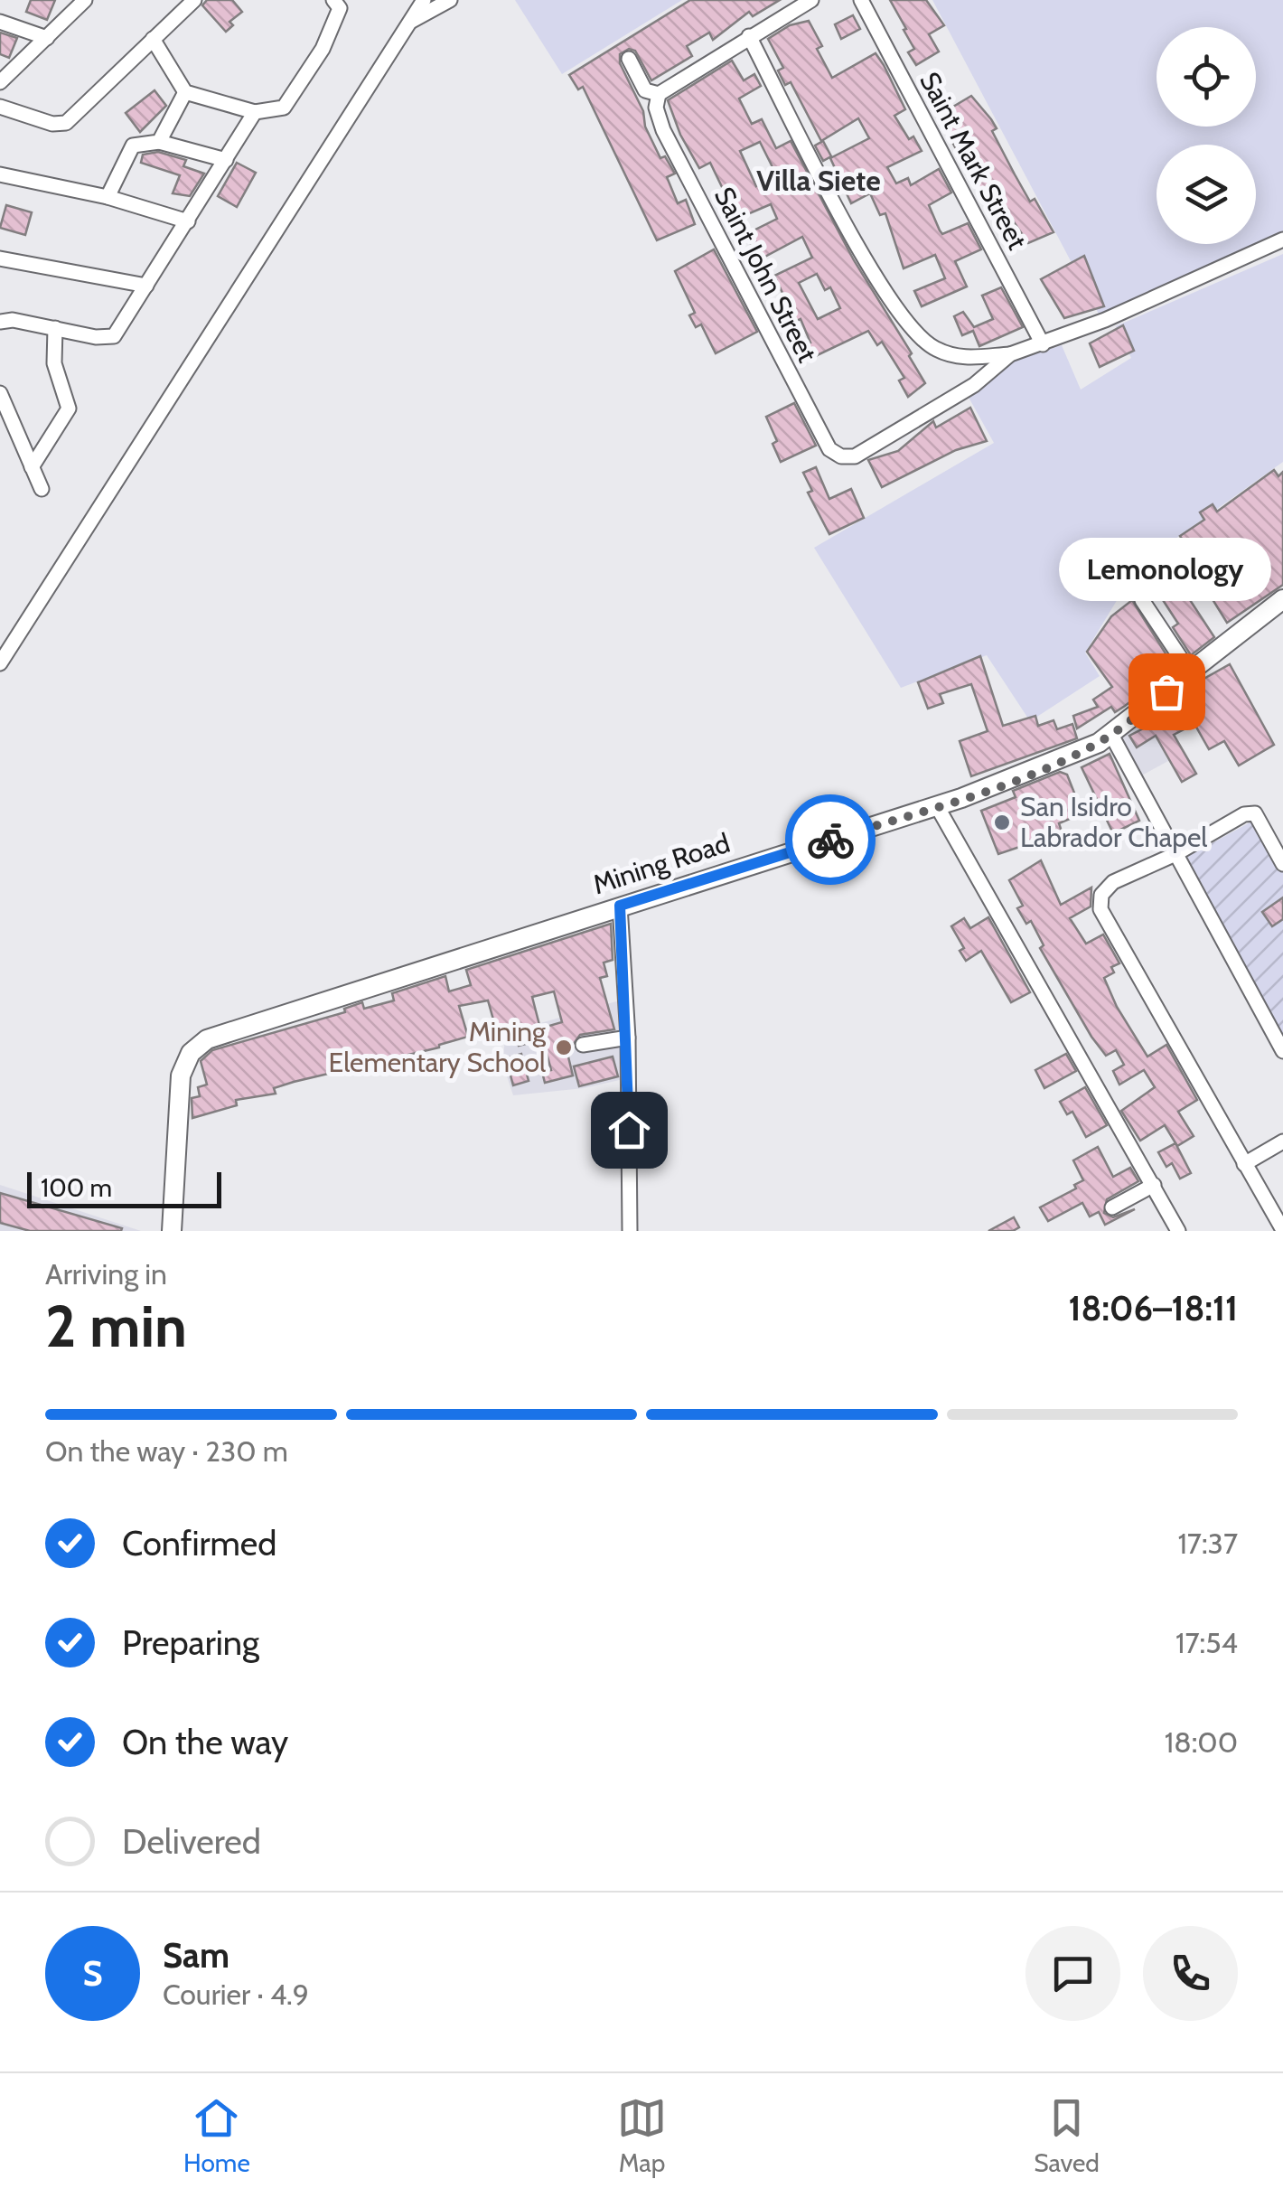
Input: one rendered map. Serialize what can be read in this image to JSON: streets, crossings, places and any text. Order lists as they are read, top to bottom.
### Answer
{
  "streets": {
    "street": ["Saint Mark Street", "Saint John Street", "Mining Road"]
  },
  "districts": ["Villa Siete"],
  "places": ["Lemonology", "San Isidro Labrador Chapel", "Mining Elementary School"],
  "scale_bar": "100 m",
  "page": {
    "bubble": "Lemonology",
    "scale": "100 m",
    "heading": ["2 min", "Arriving in", "18:06–18:11"],
    "panel": ["Sam", "Courier · 4.9"],
    "bar": "On the way · 230 m",
    "list": [
      ["Confirmed", "17:37"],
      ["Preparing", "17:54"],
      ["On the way", "18:00"],
      "Delivered"
    ],
    "round": "S",
    "tabs": ["Home", "Map", "Saved"]
  }
}
